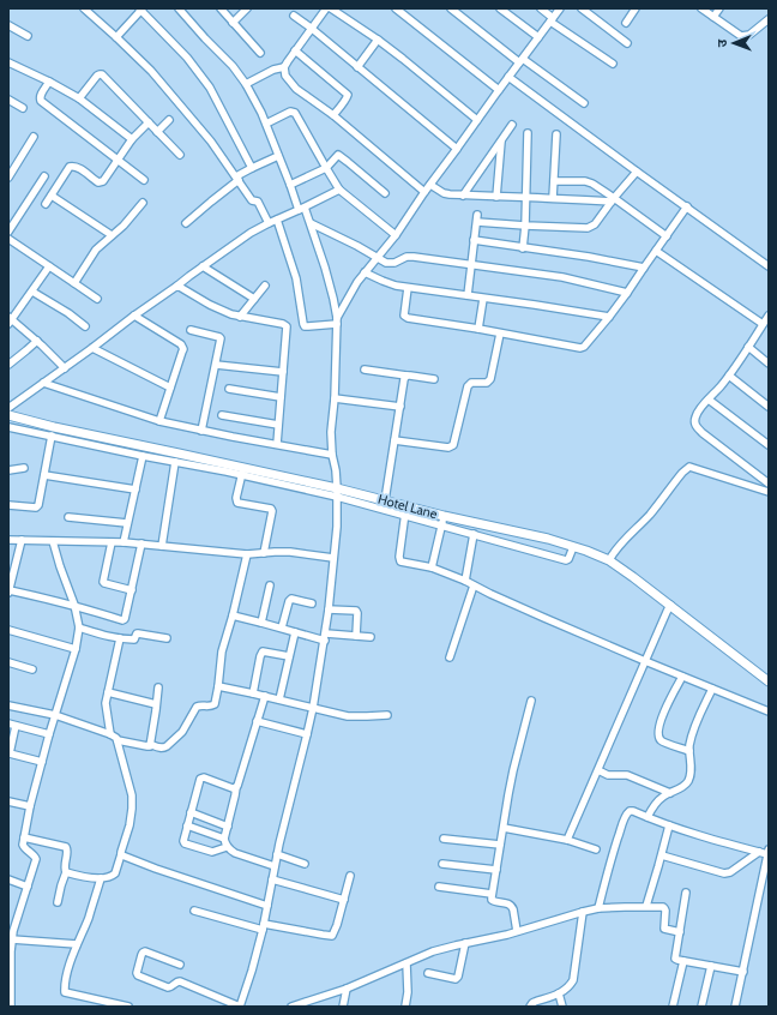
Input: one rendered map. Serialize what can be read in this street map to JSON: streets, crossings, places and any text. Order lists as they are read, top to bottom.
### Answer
{
  "streets": {
    "street": ["Hotel Lane"]
  },
  "north": "left"
}
